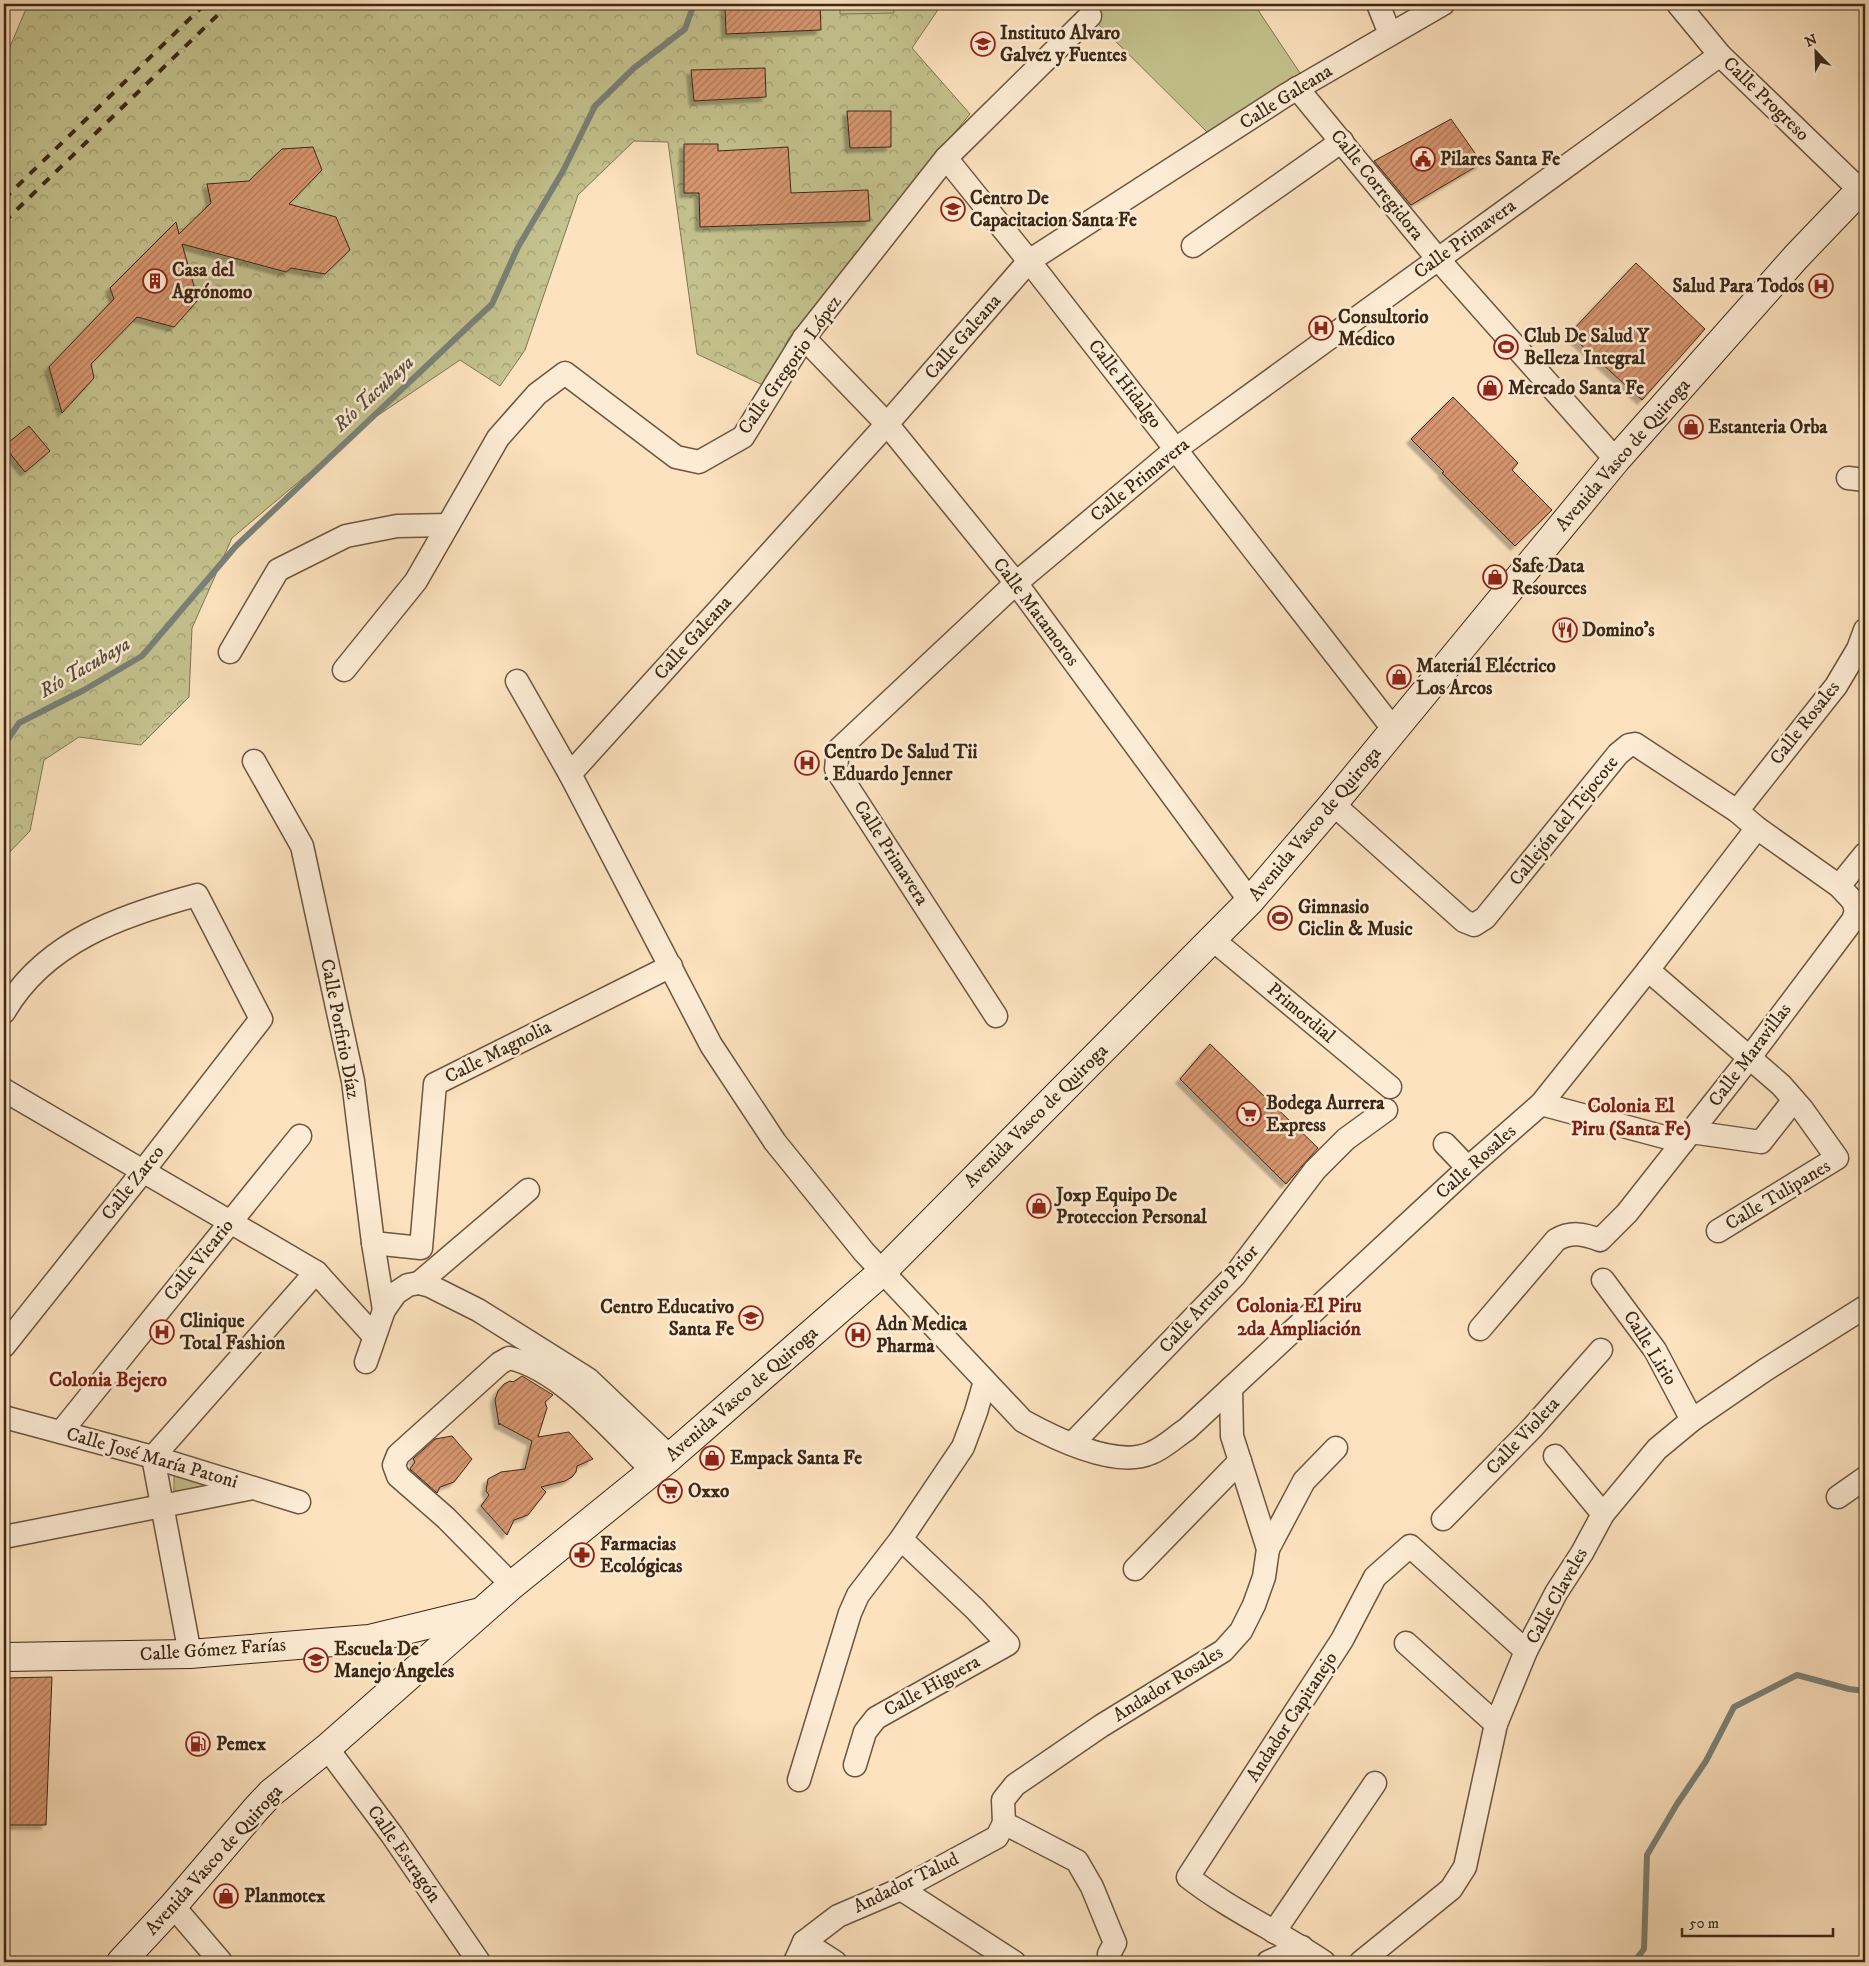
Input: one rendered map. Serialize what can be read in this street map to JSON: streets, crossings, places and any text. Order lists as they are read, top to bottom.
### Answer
{
  "streets": {
    "main road": ["Avenida Vasco de Quiroga", "Calle Gómez Farías"],
    "street": [
      "Calle Galeana",
      "Calle Progreso",
      "Calle Corregidora",
      "Calle Primavera",
      "Calle Gregorio López",
      "Calle Hidalgo",
      "Calle Matamoros",
      "Calle Rosales",
      "Callejón del Tejocote",
      "Primordial",
      "Calle Porfirio Díaz",
      "Calle Magnolia",
      "Calle Maravillas",
      "Calle Zarco",
      "Calle Tulipanes",
      "Calle Vicario",
      "Calle Arturo Prior",
      "Calle Lirio",
      "Calle Violeta",
      "Calle José María Patoni",
      "Calle Claveles",
      "Andador Rosales",
      "Calle Higuera",
      "Andador Capitanejo",
      "Calle Estragón",
      "Andador Talud"
    ]
  },
  "crossings": [
    ["Calle Galeana", "Calle Corregidora"],
    ["Calle Galeana", "Calle Hidalgo"],
    ["Calle Galeana", "Calle Matamoros"],
    ["Calle Progreso", "Calle Primavera"],
    ["Calle Progreso", "Avenida Vasco de Quiroga"],
    ["Calle Corregidora", "Calle Primavera"],
    ["Calle Corregidora", "Avenida Vasco de Quiroga"],
    ["Calle Primavera", "Calle Hidalgo"],
    ["Calle Primavera", "Calle Matamoros"],
    ["Calle Gregorio López", "Calle Hidalgo"],
    ["Calle Gregorio López", "Calle Matamoros"],
    ["Calle Hidalgo", "Avenida Vasco de Quiroga"],
    ["Avenida Vasco de Quiroga", "Calle Matamoros"],
    ["Avenida Vasco de Quiroga", "Callejón del Tejocote"],
    ["Avenida Vasco de Quiroga", "Primordial"],
    ["Avenida Vasco de Quiroga", "Calle Gómez Farías"],
    ["Avenida Vasco de Quiroga", "Calle Estragón"],
    ["Calle Rosales", "Callejón del Tejocote"],
    ["Calle Rosales", "Calle Arturo Prior"],
    ["Calle Rosales", "Andador Rosales"],
    ["Callejón del Tejocote", "Calle Maravillas"],
    ["Calle Porfirio Díaz", "Calle Magnolia"],
    ["Calle Vicario", "Calle José María Patoni"],
    ["Calle Lirio", "Calle Claveles"],
    ["Calle Claveles", "Andador Capitanejo"],
    ["Andador Rosales", "Andador Talud"]
  ],
  "districts": ["Colonia El Piru (Santa Fe)", "Colonia El Piru 2da Ampliación", "Colonia Bejero"],
  "water": ["Río Tacubaya"],
  "places": {
    "school or university": [
      "Instituto Alvaro Galvez y Fuentes",
      "Centro De Capacitacion Santa Fe",
      "Centro Educativo Santa Fe",
      "Escuela De Manejo Angeles"
    ],
    "public building": ["Pilares Santa Fe"],
    "building": ["Casa del Agrónomo"],
    "hospital": [
      "Salud Para Todos",
      "C0nsultorio Medico",
      "Centro De Salud Tii . Eduardo Jenner",
      "Clinique Total Fashion",
      "Adn Medica Pharma"
    ],
    "sports": ["Club De Salud Y Belleza Integral", "Gimnasio Ciclin & Music"],
    "shop": [
      "Mercado Santa Fe",
      "Estanteria Orba",
      "Safe Data Resources",
      "Material Eléctrico Los Arcos",
      "Joxp Equipo De Proteccion Personal",
      "Empack Santa Fe",
      "Planmotex"
    ],
    "restaurant": ["Domino's"],
    "supermarket": ["Bodega Aurrera Express", "Oxxo"],
    "pharmacy": ["Farmacias Ecológicas"],
    "fuel station": ["Pemex"]
  },
  "scale_bar": "50 m",
  "north": "top left"
}
